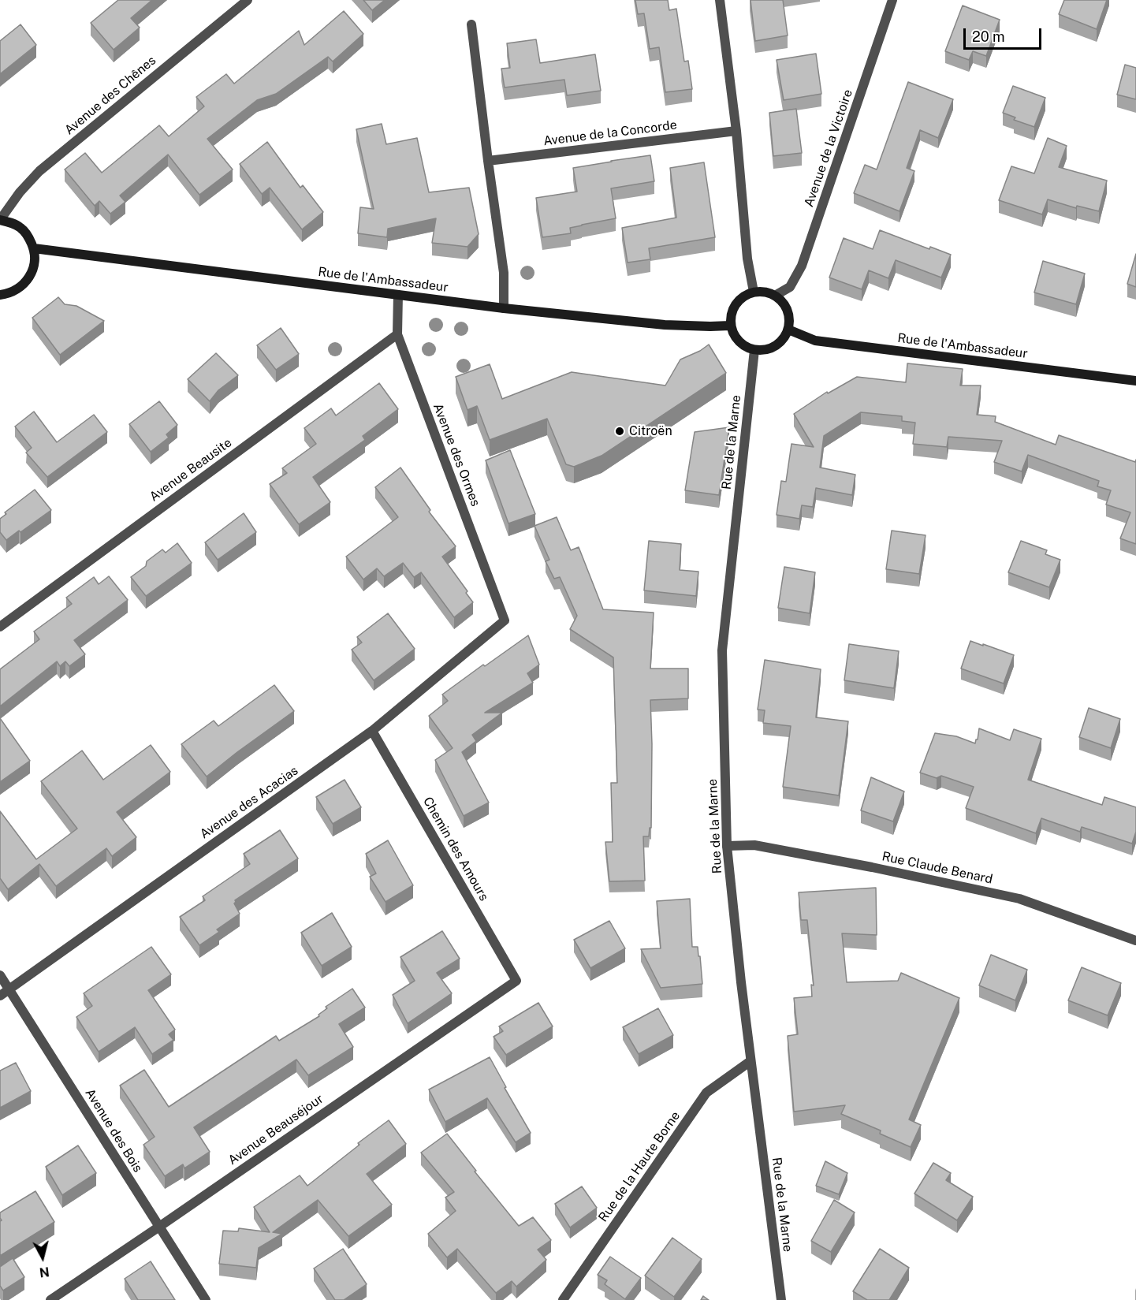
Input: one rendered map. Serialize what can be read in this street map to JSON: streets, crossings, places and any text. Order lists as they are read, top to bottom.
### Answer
{
  "streets": {
    "main road": ["Rue de l'Ambassadeur"],
    "street": [
      "Avenue des Chênes",
      "Avenue de la Concorde",
      "Avenue de la Victoire",
      "Rue de la Marne",
      "Avenue des Ormes",
      "Avenue Beausite",
      "Avenue des Acacias",
      "Chemin des Amours",
      "Rue Claude Benard",
      "Avenue Beauséjour",
      "Avenue des Bois",
      "Rue de la Haute Borne"
    ]
  },
  "crossings": [
    ["Avenue de la Victoire", "Rue de l'Ambassadeur"],
    ["Avenue de la Victoire", "Rue de la Marne"],
    ["Rue de l'Ambassadeur", "Rue de la Marne"],
    ["Rue de l'Ambassadeur", "Avenue des Ormes"],
    ["Rue de la Marne", "Rue Claude Benard"],
    ["Rue de la Marne", "Rue de la Haute Borne"],
    ["Avenue des Ormes", "Avenue Beausite"],
    ["Avenue des Ormes", "Avenue des Acacias"],
    ["Avenue des Acacias", "Chemin des Amours"],
    ["Avenue des Acacias", "Avenue des Bois"],
    ["Chemin des Amours", "Avenue Beauséjour"],
    ["Avenue Beauséjour", "Avenue des Bois"]
  ],
  "places": ["Citroën"],
  "scale_bar": "20 m",
  "north": "bottom"
}
